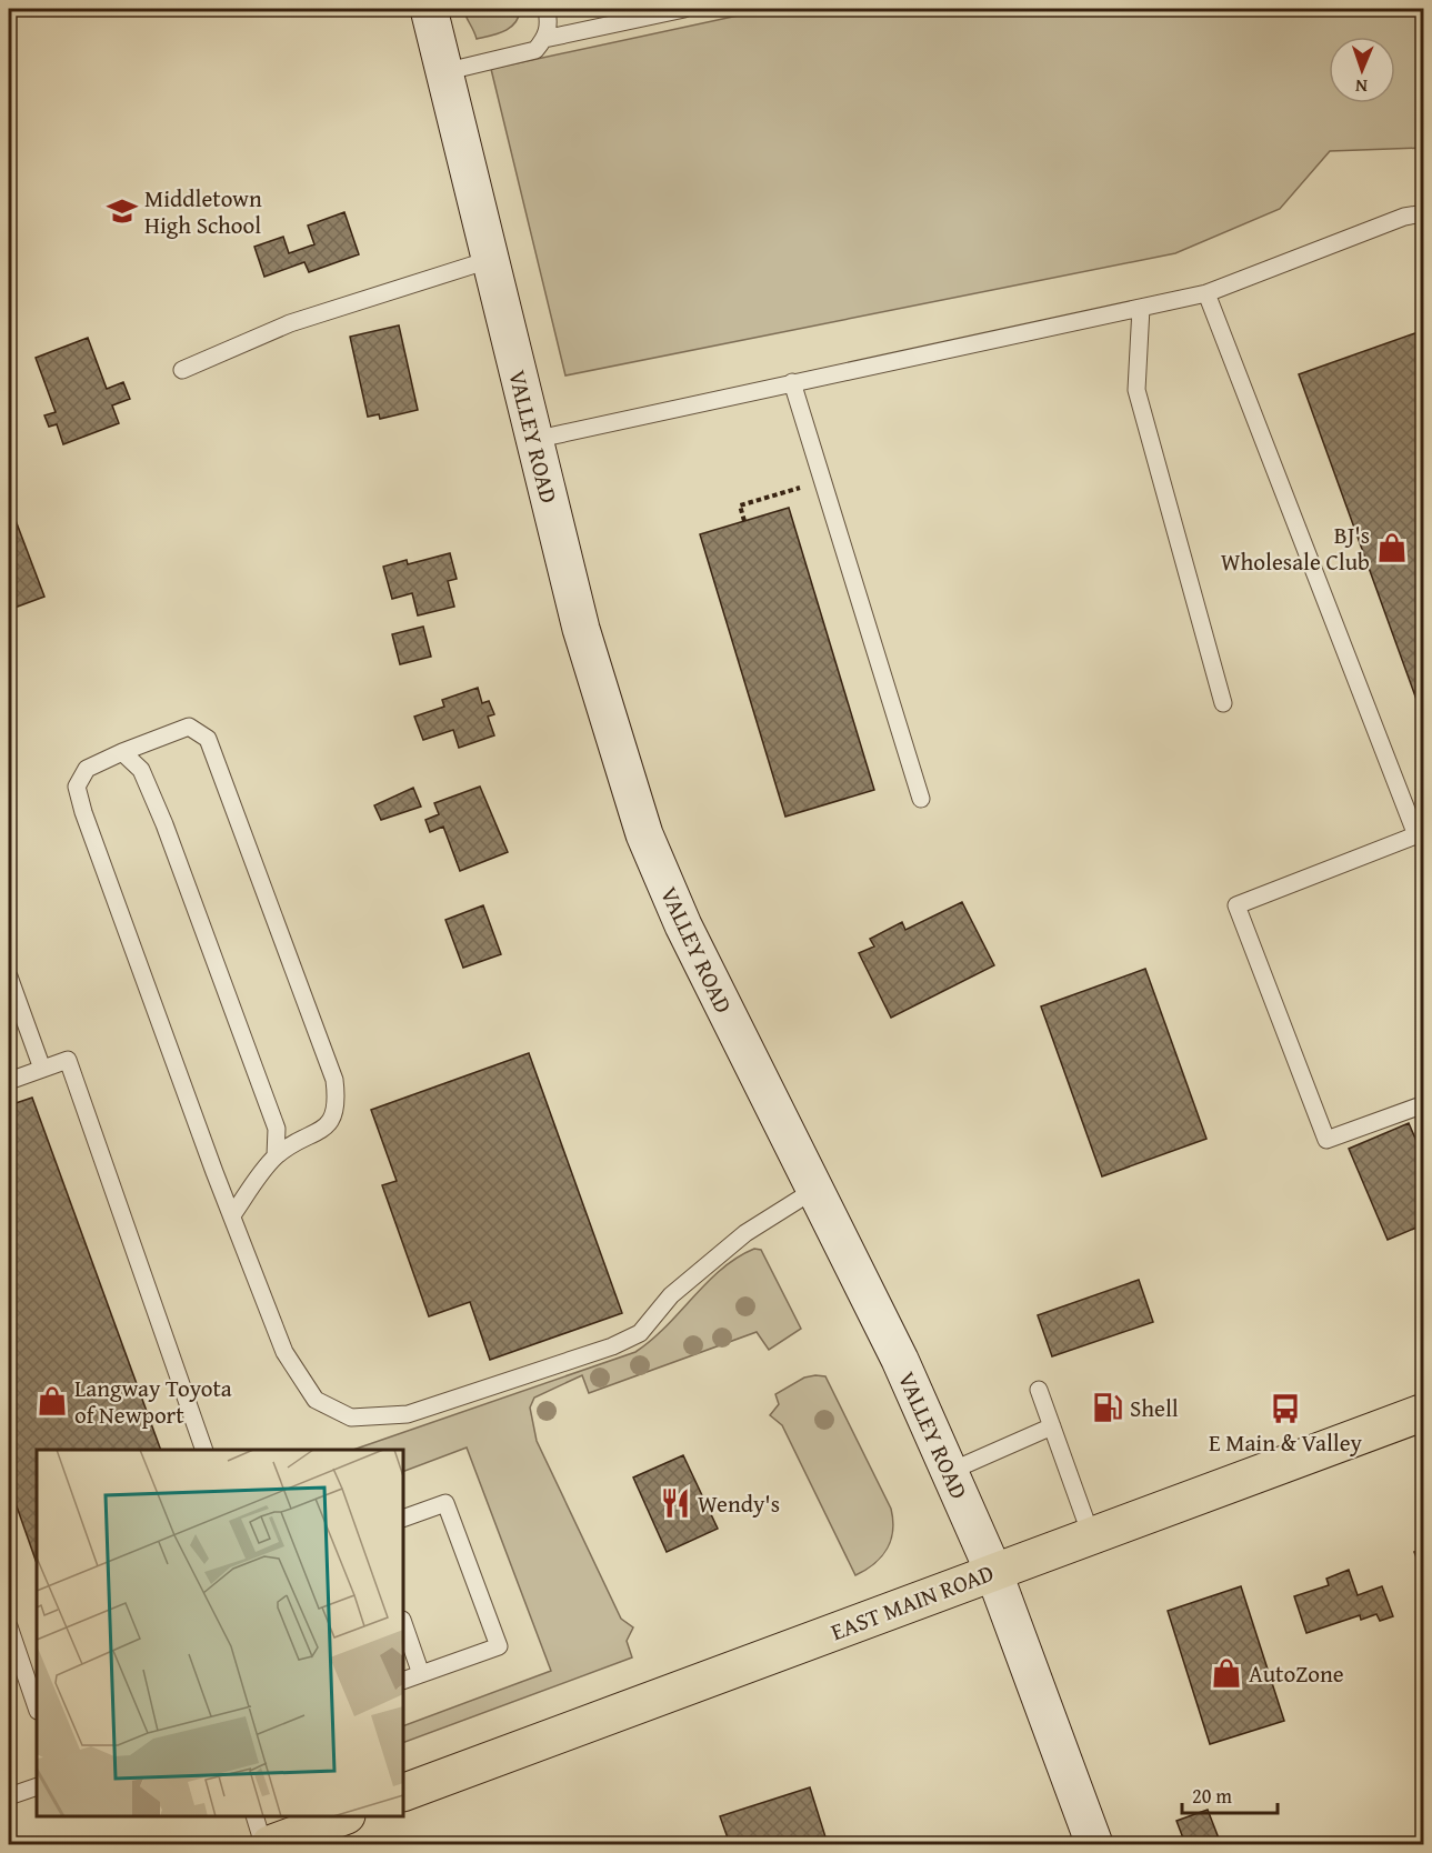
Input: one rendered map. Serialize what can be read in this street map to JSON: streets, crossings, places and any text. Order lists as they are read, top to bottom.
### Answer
{
  "streets": {
    "main road": ["VALLEY ROAD", "EAST MAIN ROAD"]
  },
  "crossings": [
    ["VALLEY ROAD", "EAST MAIN ROAD"]
  ],
  "places": {
    "school or university": ["Middletown High School"],
    "shop": ["BJ's Wholesale Club", "Langway Toyota of Newport", "AutoZone"],
    "fuel station": ["Shell"],
    "bus stop": ["E Main & Valley"],
    "restaurant": ["Wendy's"]
  },
  "scale_bar": "20 m",
  "north": "bottom"
}
